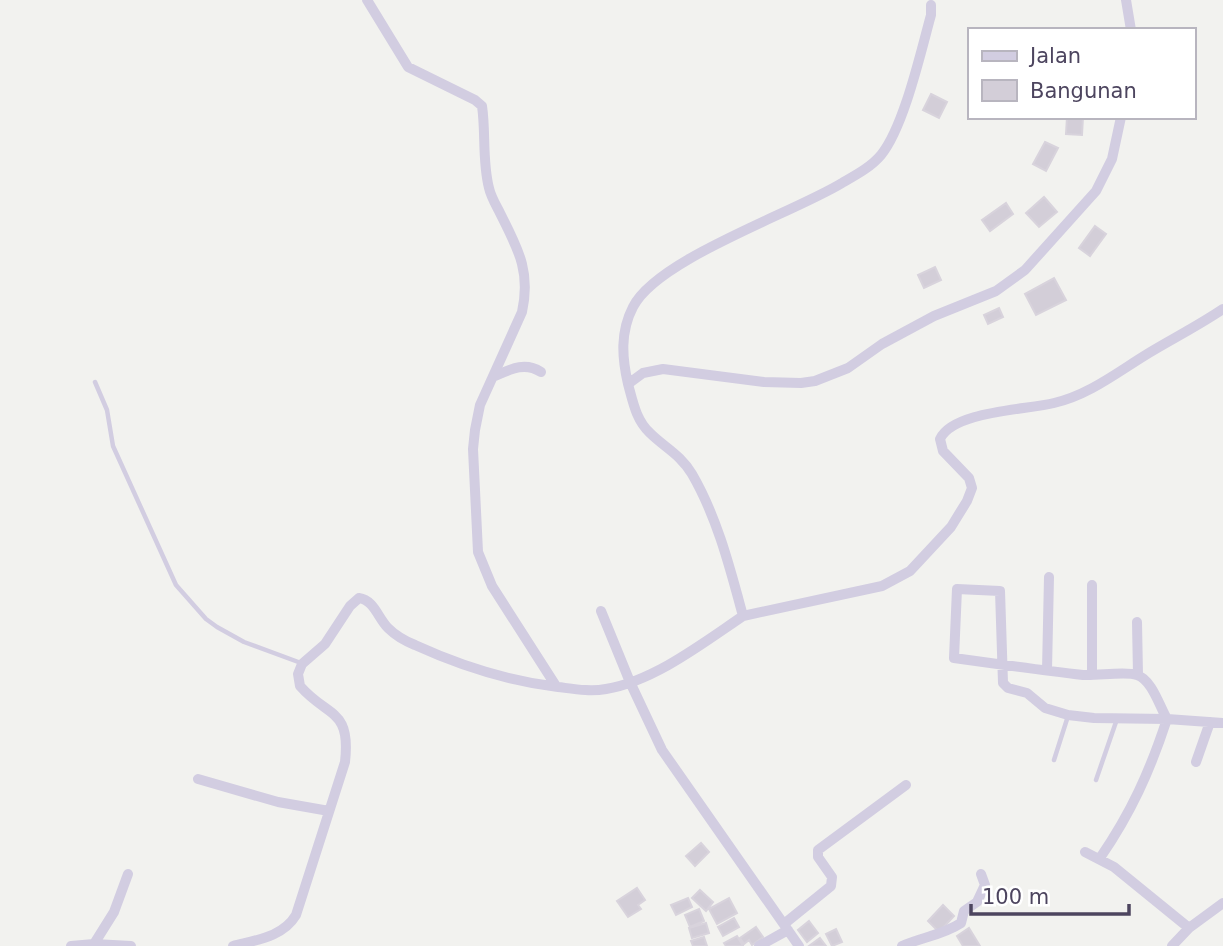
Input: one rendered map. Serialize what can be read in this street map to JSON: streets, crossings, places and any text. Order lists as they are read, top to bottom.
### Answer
{
  "legend": ["Jalan", "Bangunan"],
  "scale_bar": "100 m"
}
